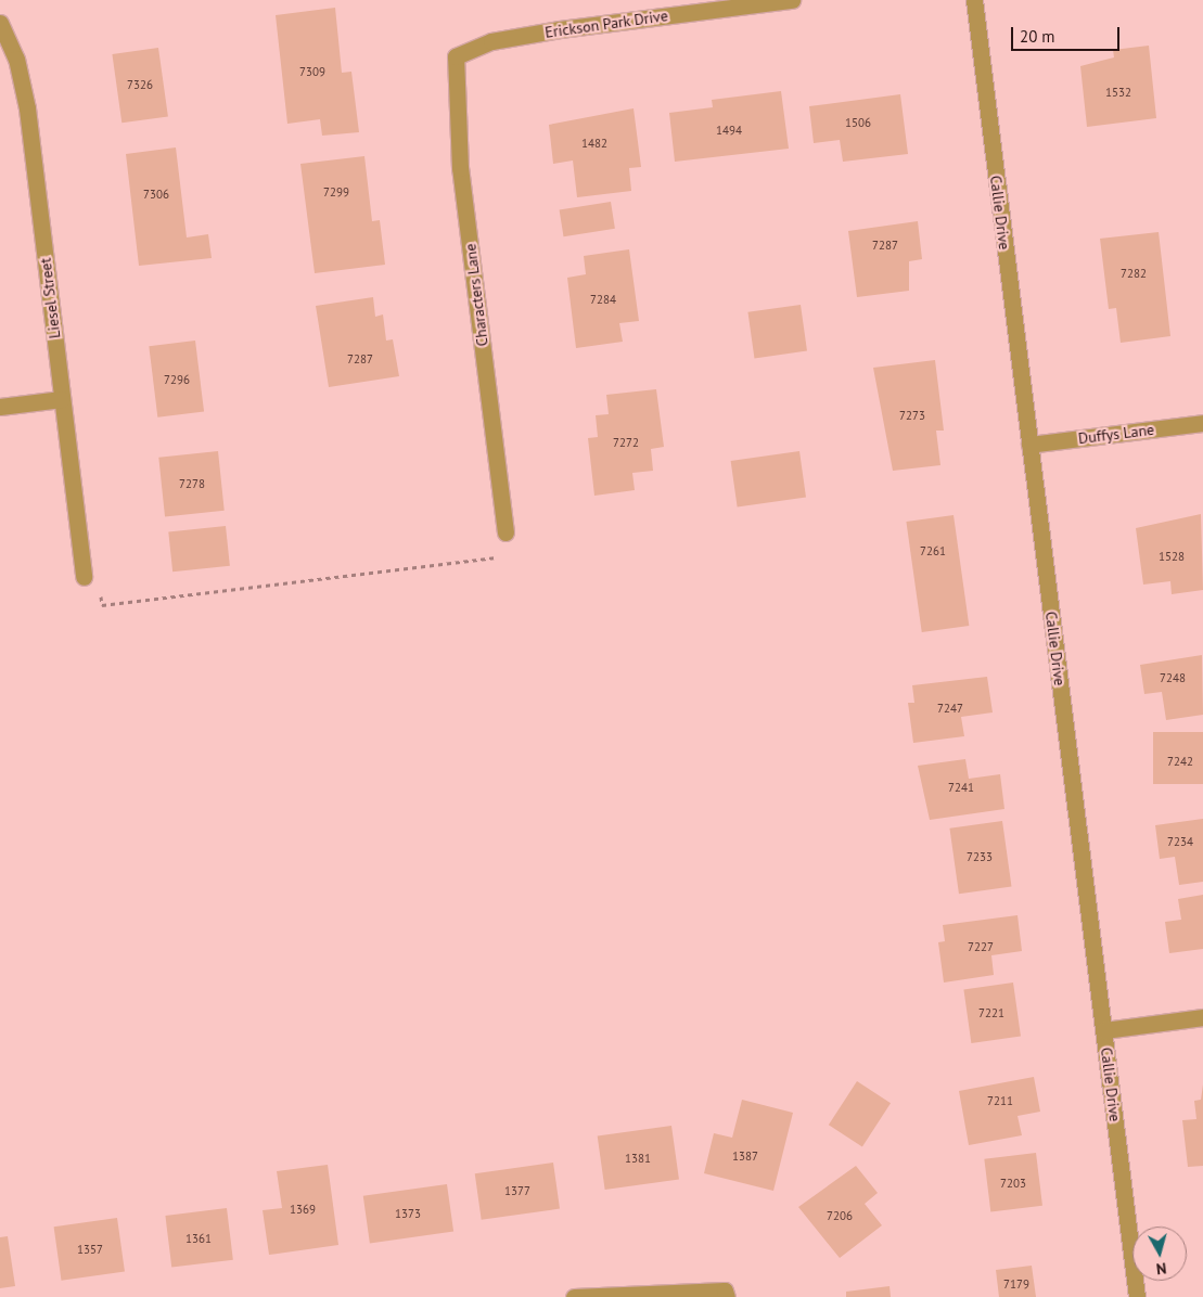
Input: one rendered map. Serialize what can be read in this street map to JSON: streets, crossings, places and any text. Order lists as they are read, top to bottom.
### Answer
{
  "streets": {
    "street": [
      "Erickson Park Drive",
      "Callie Drive",
      "Characters Lane",
      "Liesel Street",
      "Duffys Lane"
    ]
  },
  "crossings": [
    ["Erickson Park Drive", "Characters Lane"],
    ["Callie Drive", "Duffys Lane"]
  ],
  "house_numbers": [
    "7309",
    "7326",
    "1532",
    "1506",
    "1494",
    "1482",
    "7299",
    "7306",
    "7287",
    "7282",
    "7284",
    "7287",
    "7296",
    "7273",
    "7272",
    "7278",
    "7261",
    "1528",
    "7248",
    "7247",
    "7242",
    "7241",
    "7234",
    "7233",
    "7227",
    "7221",
    "7211",
    "1387",
    "1381",
    "7203",
    "1377",
    "1369",
    "1373",
    "7206",
    "1361",
    "1357",
    "7179"
  ],
  "scale_bar": "20 m",
  "north": "bottom"
}
